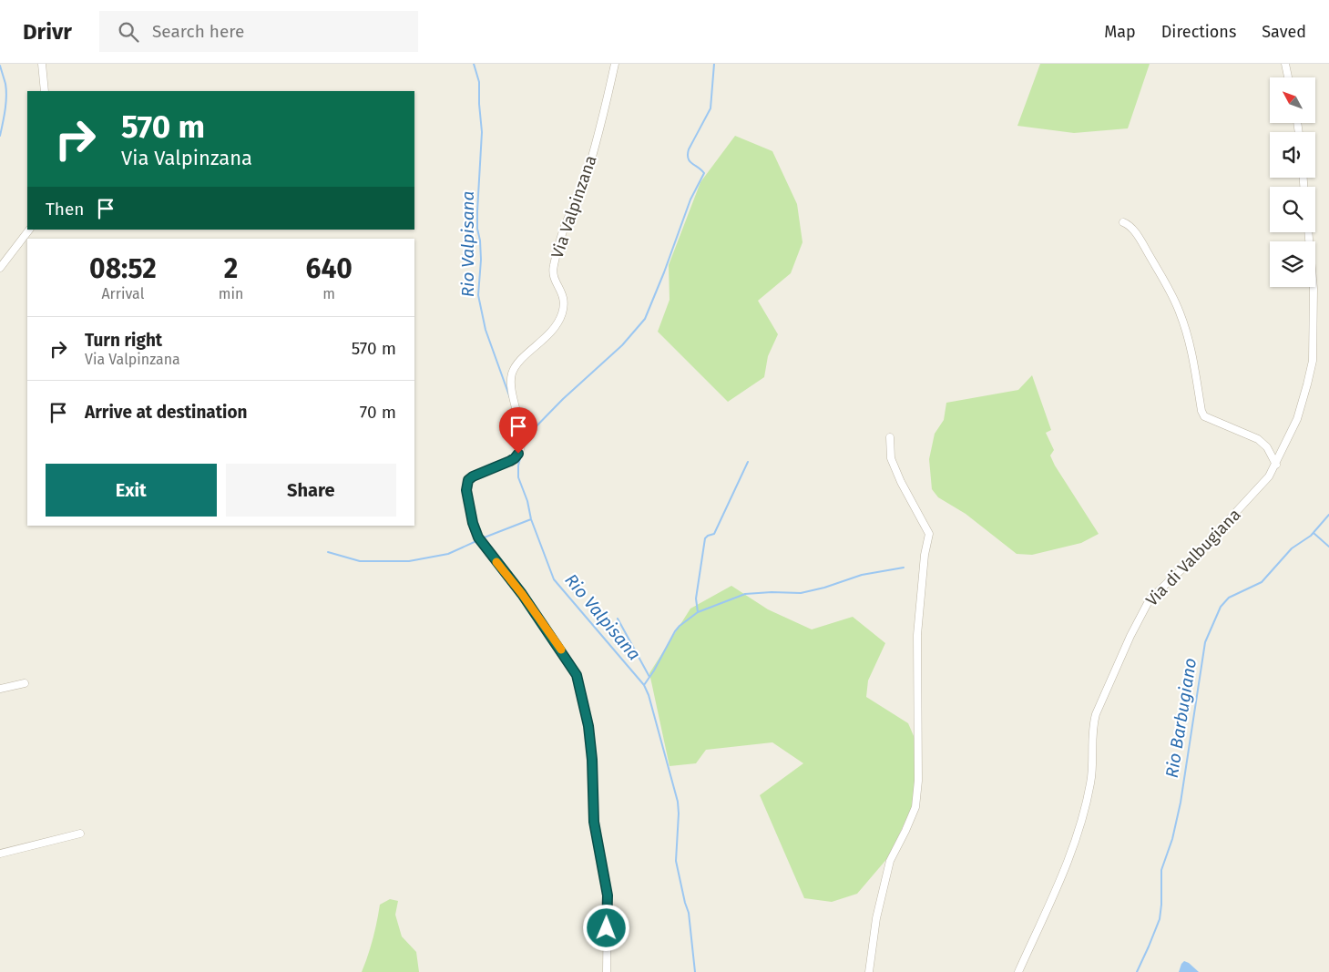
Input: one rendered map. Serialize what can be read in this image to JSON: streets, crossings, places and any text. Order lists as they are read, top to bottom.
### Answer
{
  "streets": {
    "street": ["Via Valpinzana", "Via di Valbugiana"]
  },
  "water": ["Rio Valpisana", "Rio Barbugiano"],
  "north": "top left",
  "page": {
    "header": "Drivr",
    "search": "Search here",
    "nav": ["Map", "Directions", "Saved"],
    "turn": ["570 m", "Via Valpinzana"],
    "then": "Then",
    "eta": [
      "08:52",
      "Arrival",
      "2",
      "min",
      "640",
      "m"
    ],
    "list": [
      {
        "name": "Turn right",
        "note": "Via Valpinzana",
        "value": "570 m"
      },
      {
        "name": "Arrive at destination",
        "value": "70 m"
      }
    ],
    "buttons": ["Exit", "Share"]
  }
}
